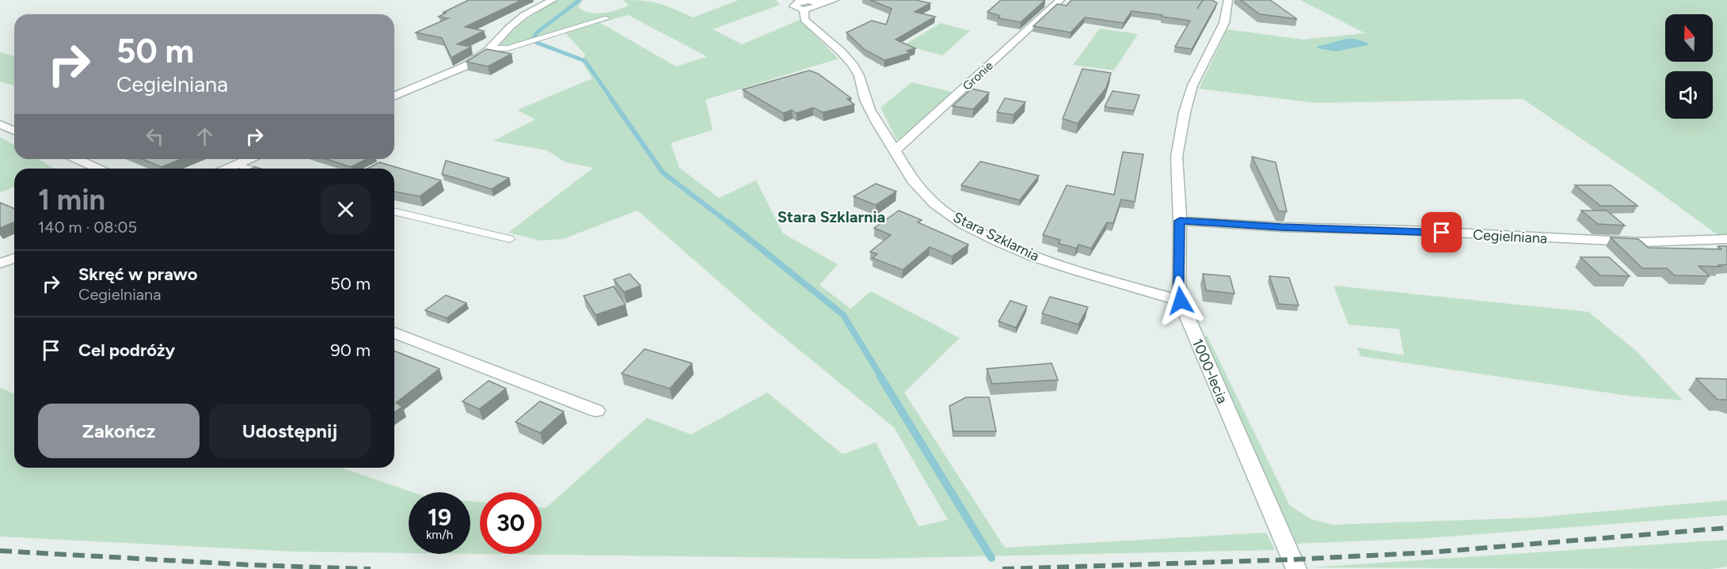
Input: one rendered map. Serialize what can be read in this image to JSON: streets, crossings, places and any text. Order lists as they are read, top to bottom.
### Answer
{
  "streets": {
    "street": [
      "Gronie",
      "Stara Szklarnia",
      "Cegielniana",
      "1000-lecia"
    ]
  },
  "crossings": [
    ["Gronie", "Stara Szklarnia"],
    ["Stara Szklarnia", "1000-lecia"],
    ["Cegielniana", "1000-lecia"]
  ],
  "districts": ["Stara Szklarnia"],
  "north": "top",
  "page": {
    "turn": ["50 m", "Cegielniana"],
    "heading": ["1 min", "140 m · 08:05"],
    "list": [
      {
        "name": "Skręć w prawo",
        "note": "Cegielniana",
        "value": "50 m"
      },
      {
        "name": "Cel podróży",
        "value": "90 m"
      }
    ],
    "buttons": ["Zakończ", "Udostępnij"],
    "speed": "19 km/h",
    "limit": "30"
  }
}
